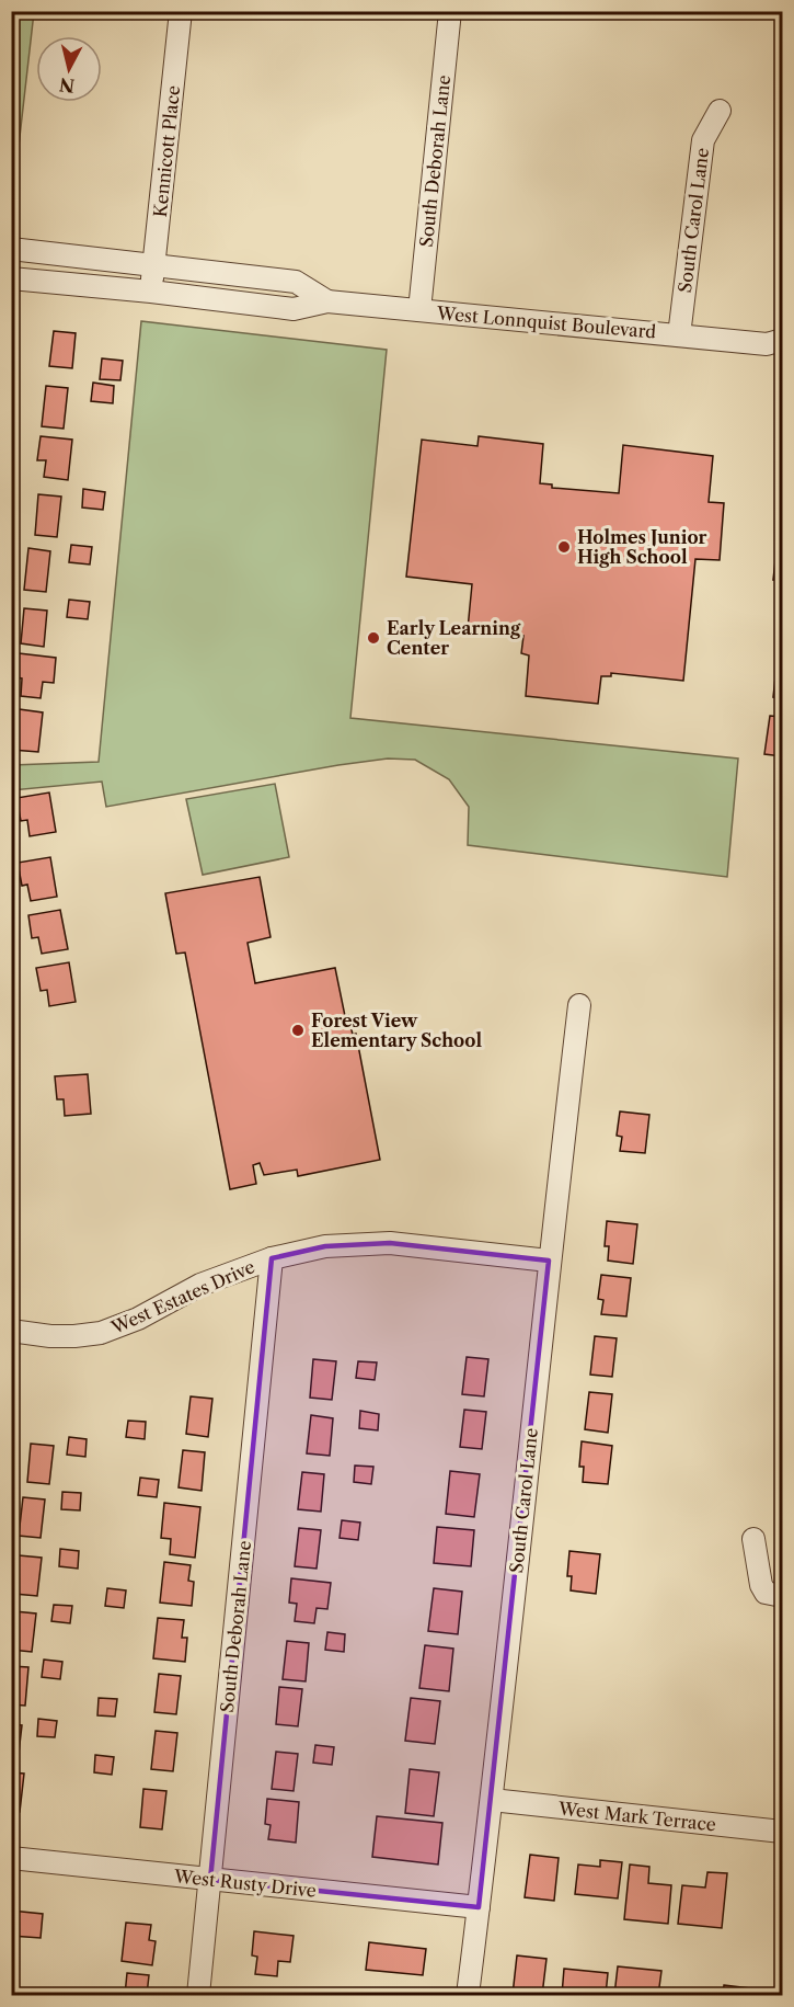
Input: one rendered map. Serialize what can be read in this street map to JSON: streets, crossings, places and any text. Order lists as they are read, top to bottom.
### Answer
{
  "streets": {
    "street": [
      "Kennicott Place",
      "South Deborah Lane",
      "South Carol Lane",
      "West Lonnquist Boulevard",
      "West Estates Drive",
      "West Mark Terrace",
      "West Rusty Drive"
    ]
  },
  "crossings": [
    ["Kennicott Place", "West Lonnquist Boulevard"],
    ["South Deborah Lane", "West Lonnquist Boulevard"],
    ["South Deborah Lane", "West Estates Drive"],
    ["South Deborah Lane", "West Rusty Drive"],
    ["South Carol Lane", "West Lonnquist Boulevard"],
    ["South Carol Lane", "West Estates Drive"],
    ["South Carol Lane", "West Mark Terrace"],
    ["South Carol Lane", "West Rusty Drive"]
  ],
  "places": ["Holmes Junior High School", "Early Learning Center", "Forest View Elementary School"],
  "north": "bottom"
}
